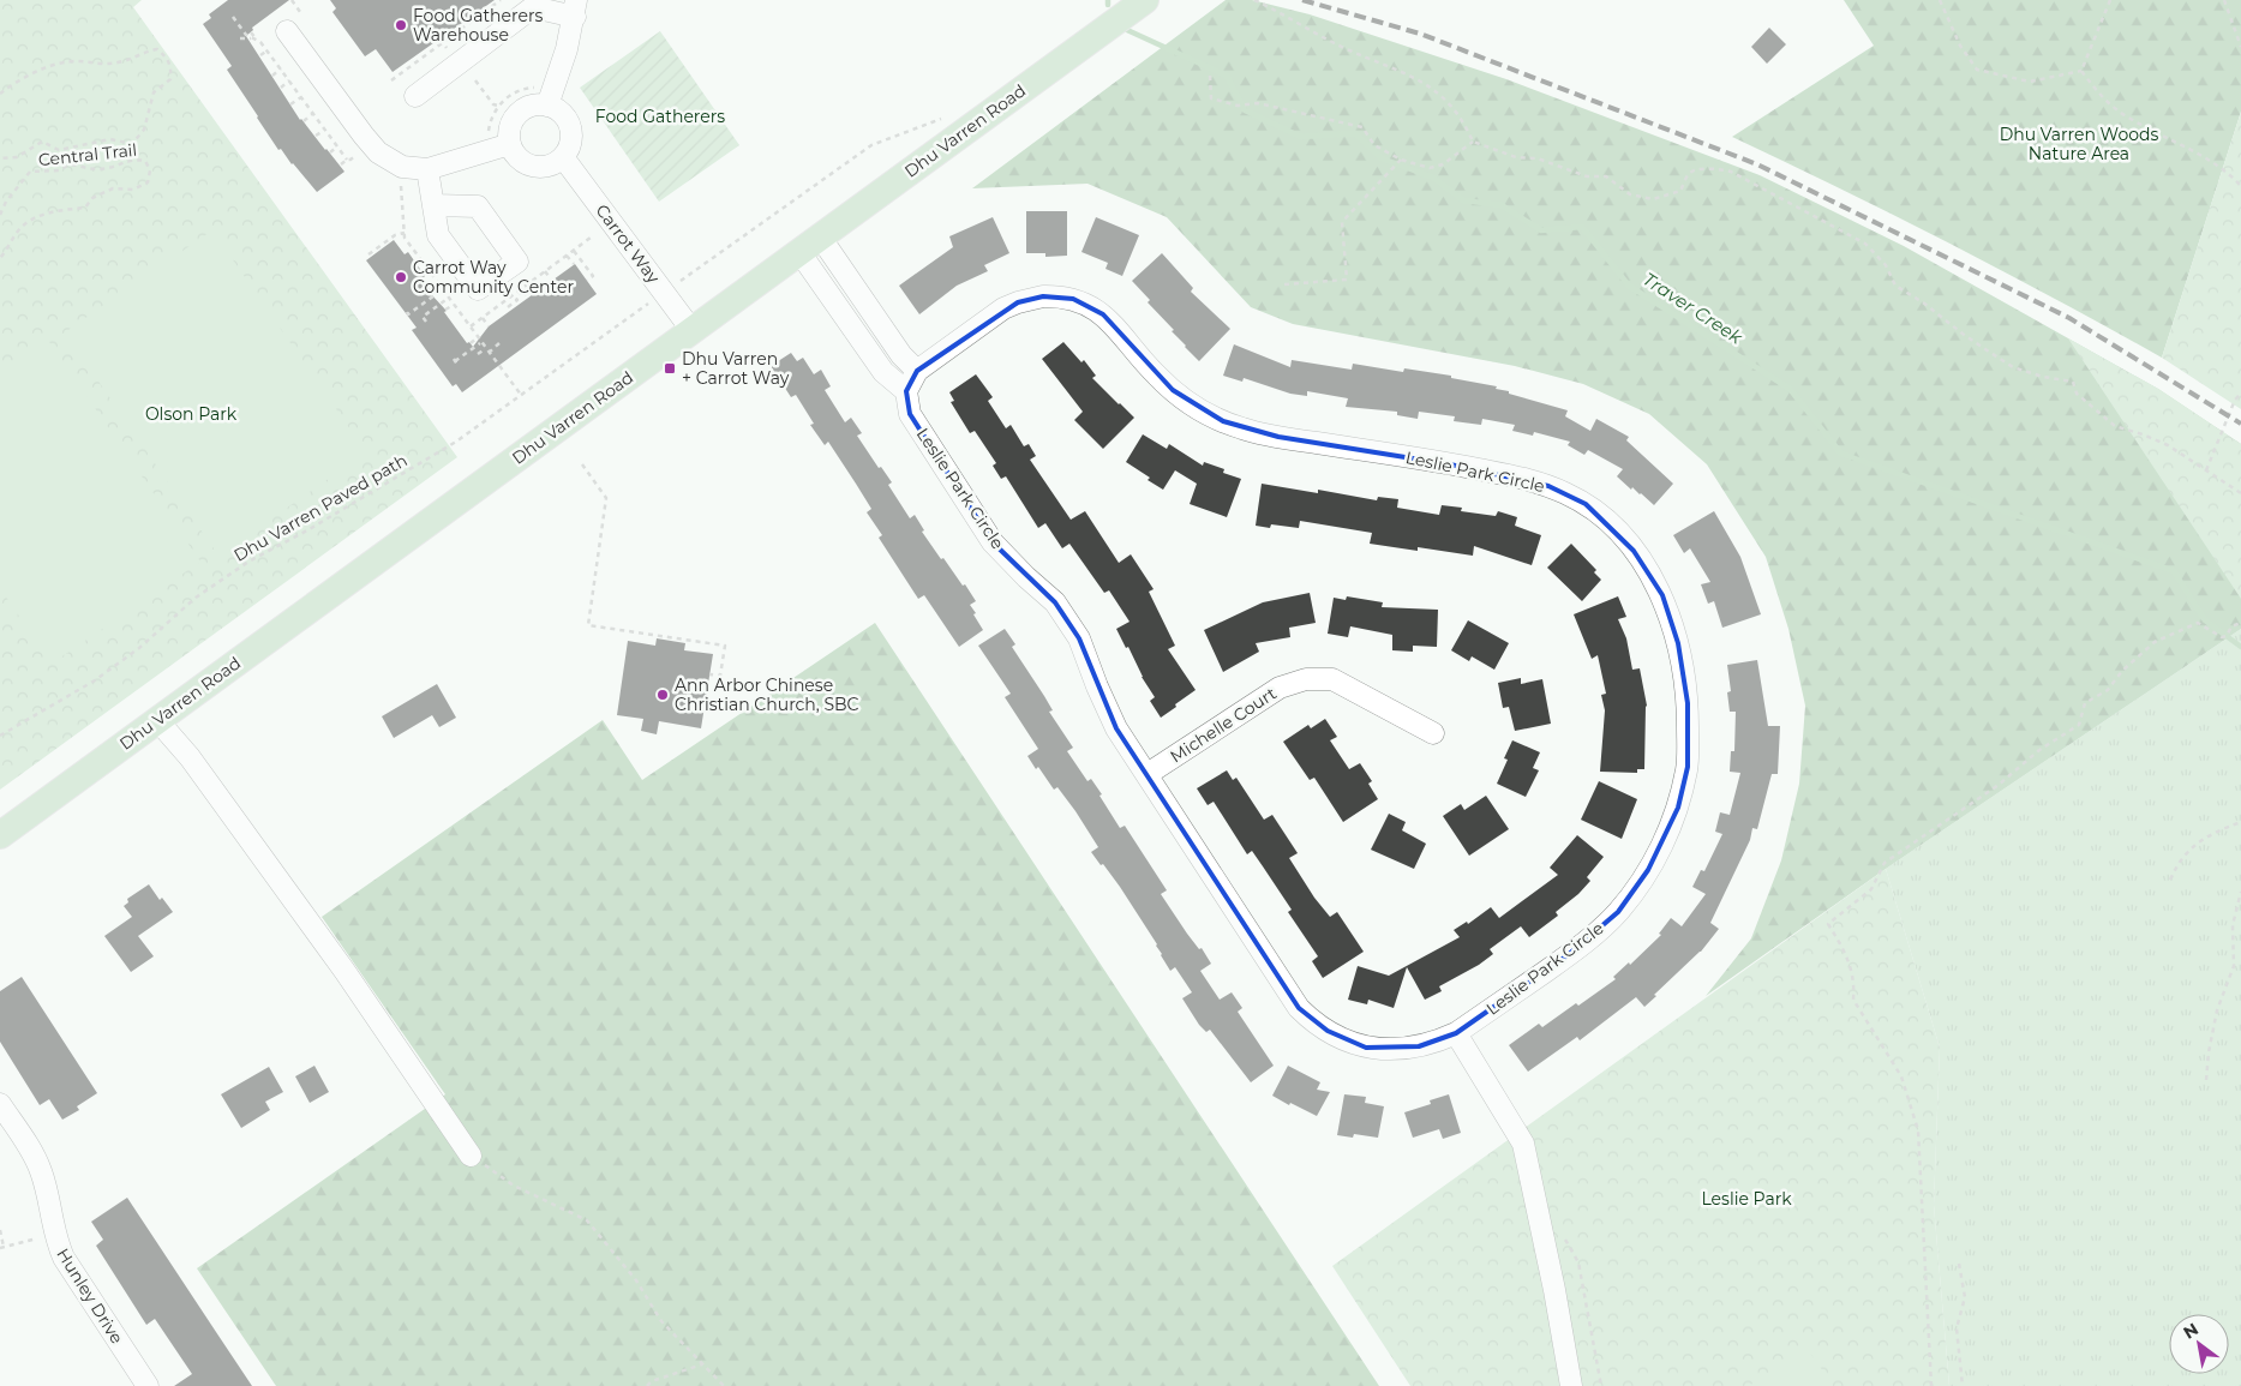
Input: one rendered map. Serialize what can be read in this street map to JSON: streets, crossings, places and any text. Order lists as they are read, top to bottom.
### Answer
{
  "streets": {
    "main road": ["Dhu Varren Road"],
    "street": [
      "Carrot Way",
      "Leslie Park Circle",
      "Michelle Court",
      "Hunley Drive"
    ],
    "path": ["Central Trail", "Dhu Varren Paved path"]
  },
  "crossings": [
    ["Dhu Varren Road", "Carrot Way"],
    ["Leslie Park Circle", "Michelle Court"]
  ],
  "water": ["Traver Creek"],
  "parks": [
    "Food Gatherers",
    "Dhu Varren Woods Nature Area",
    "Olson Park",
    "Leslie Park"
  ],
  "places": {
    "other": ["Food Gatherers Warehouse", "Carrot Way Community Center", "Ann Arbor Chinese Christian Church, SBC"],
    "transit": ["Dhu Varren + Carrot Way"]
  },
  "north": "top left"
}
